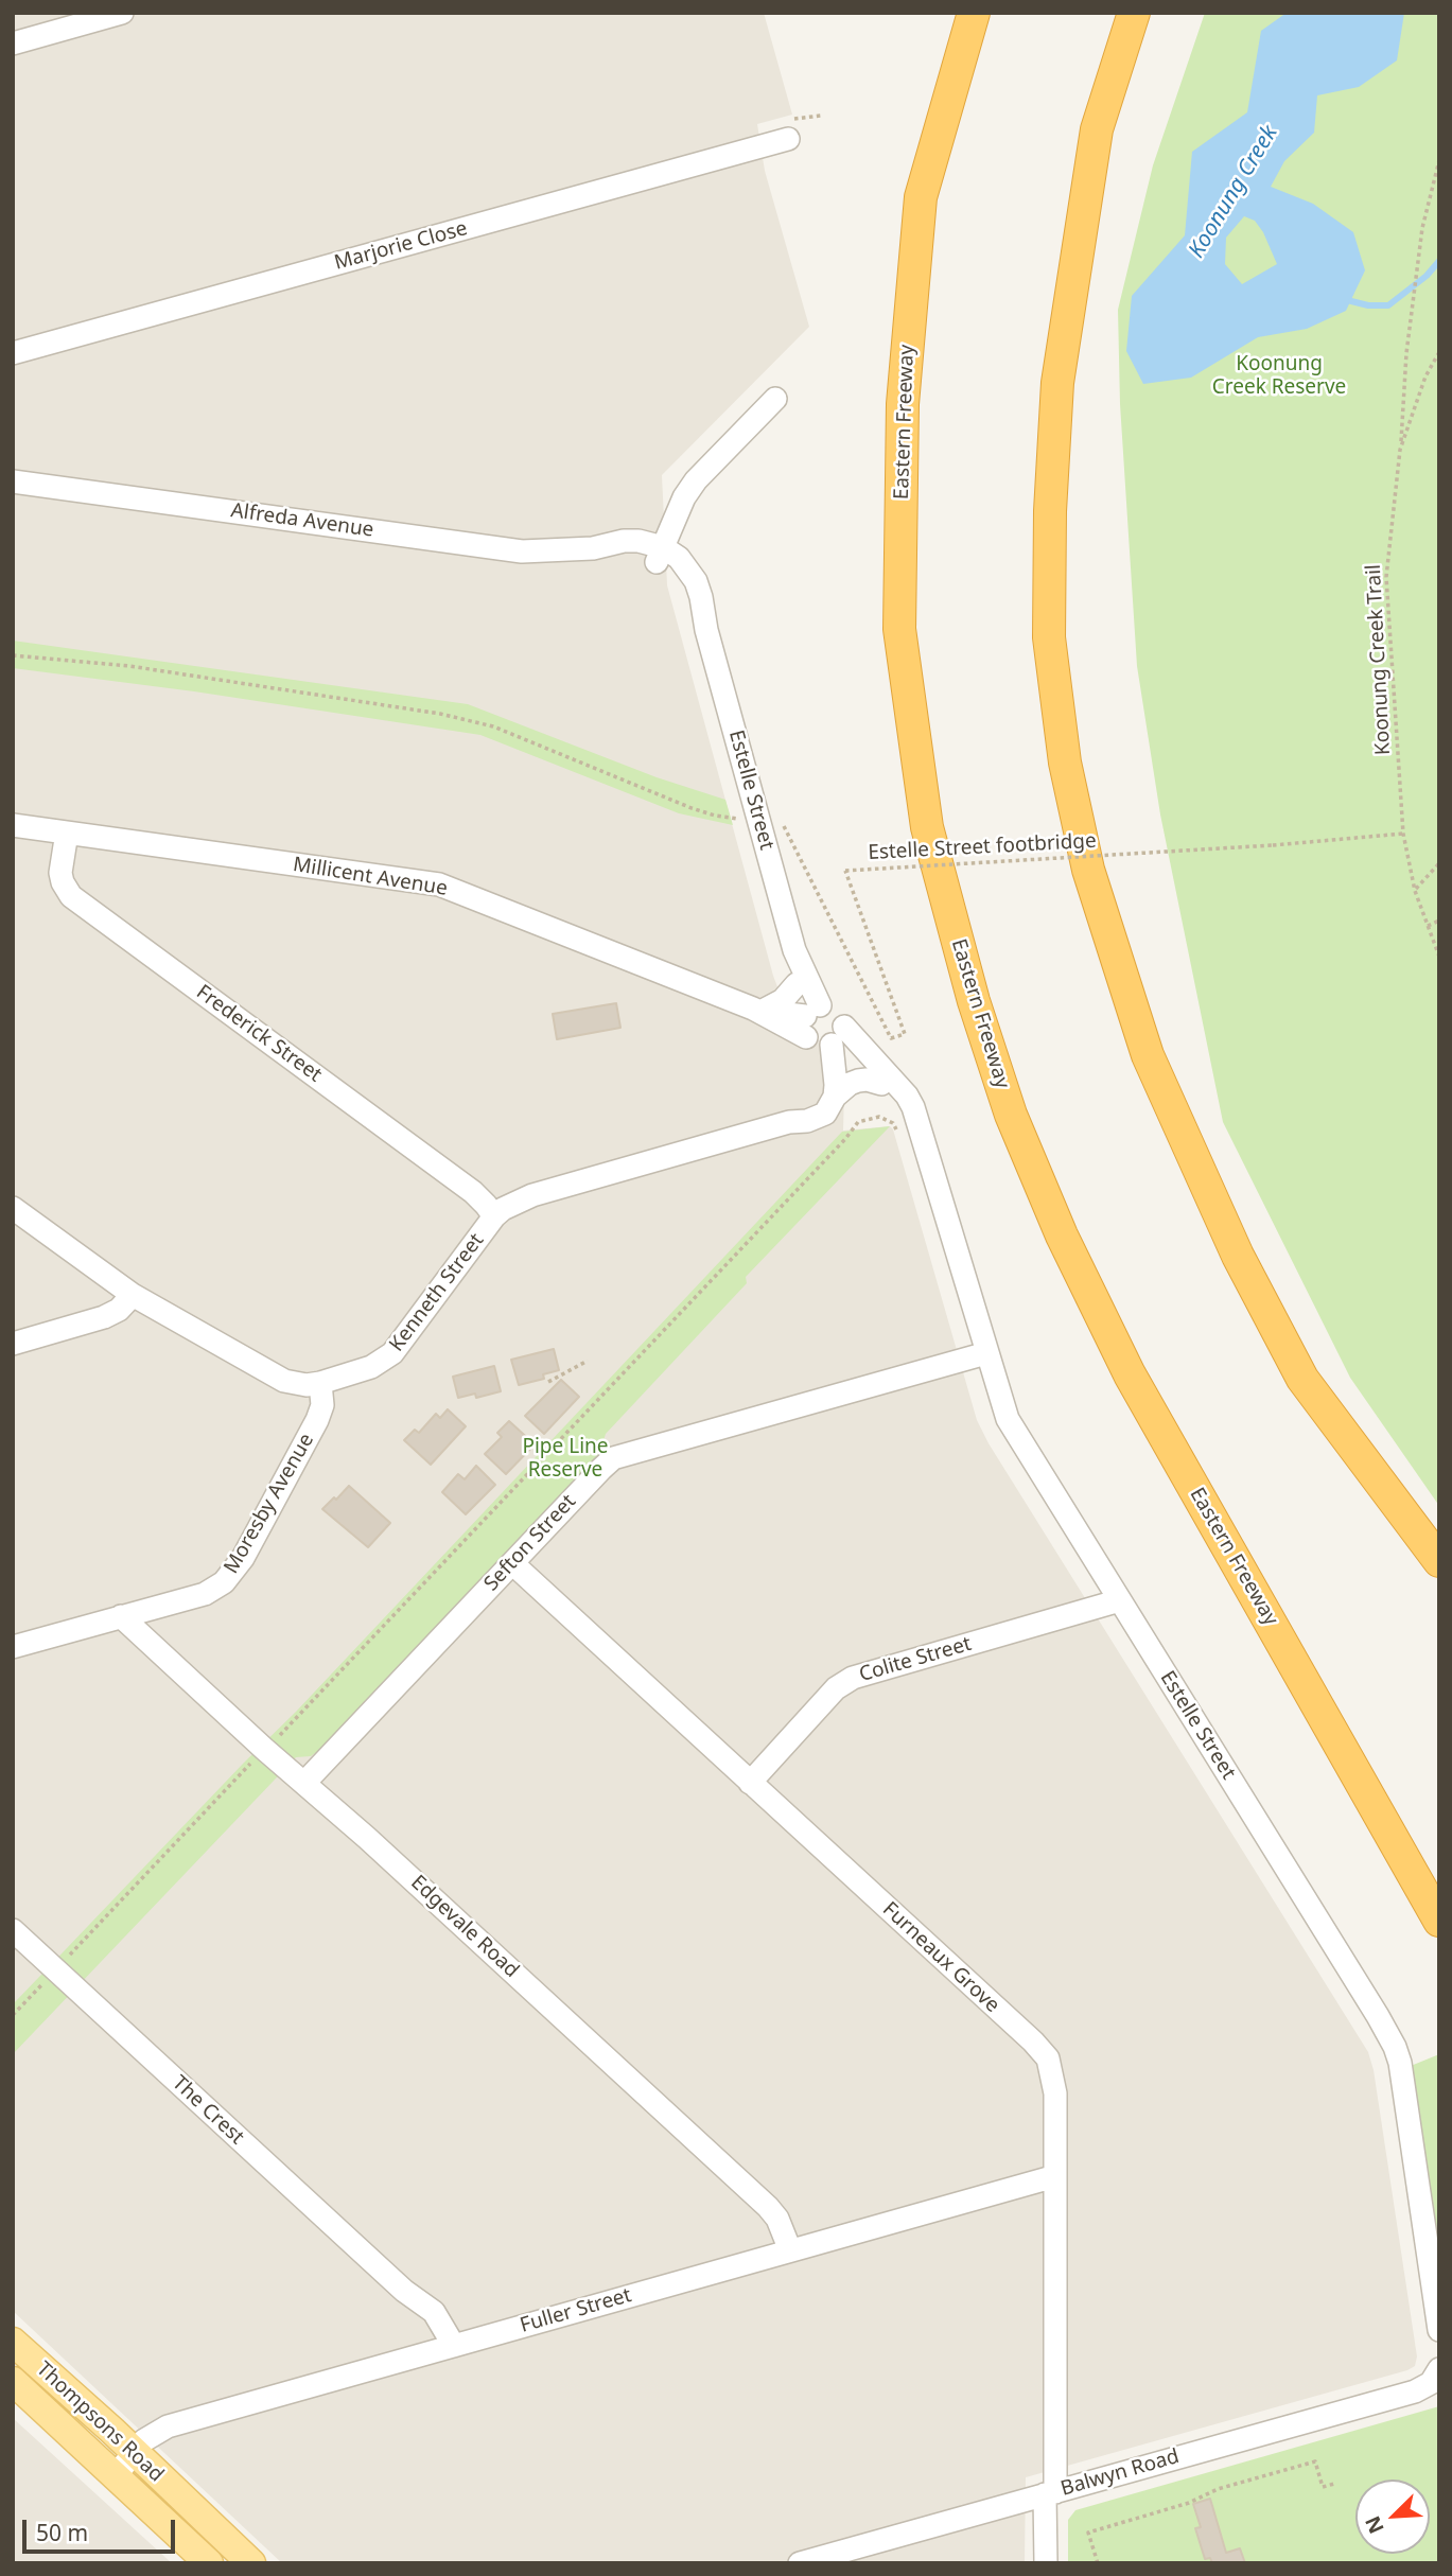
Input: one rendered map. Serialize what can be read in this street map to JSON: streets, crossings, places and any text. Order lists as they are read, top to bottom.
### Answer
{
  "streets": {
    "highway": ["Eastern Freeway"],
    "main road": ["Thompsons Road"],
    "street": [
      "Marjorie Close",
      "Alfreda Avenue",
      "Estelle Street",
      "Millicent Avenue",
      "Frederick Street",
      "Kenneth Street",
      "Moresby Avenue",
      "Sefton Street",
      "Colite Street",
      "Edgevale Road",
      "Furneaux Grove",
      "The Crest",
      "Fuller Street",
      "Balwyn Road"
    ],
    "path": ["Koonung Creek Trail", "Estelle Street footbridge"]
  },
  "crossings": [
    ["Alfreda Avenue", "Estelle Street"],
    ["Koonung Creek Trail", "Estelle Street footbridge"],
    ["Estelle Street", "Estelle Street footbridge"],
    ["Estelle Street", "Millicent Avenue"],
    ["Estelle Street", "Kenneth Street"],
    ["Estelle Street", "Sefton Street"],
    ["Estelle Street", "Colite Street"],
    ["Millicent Avenue", "Frederick Street"],
    ["Millicent Avenue", "Kenneth Street"],
    ["Frederick Street", "Kenneth Street"],
    ["Kenneth Street", "Moresby Avenue"],
    ["Moresby Avenue", "Edgevale Road"],
    ["Sefton Street", "Edgevale Road"],
    ["Sefton Street", "Furneaux Grove"],
    ["Colite Street", "Furneaux Grove"],
    ["Edgevale Road", "Fuller Street"],
    ["Furneaux Grove", "Fuller Street"],
    ["Furneaux Grove", "Balwyn Road"],
    ["The Crest", "Fuller Street"],
    ["Fuller Street", "Thompsons Road"]
  ],
  "water": ["Koonung Creek"],
  "parks": ["Koonung Creek Reserve", "Pipe Line Reserve"],
  "scale_bar": "50 m",
  "north": "bottom left"
}
